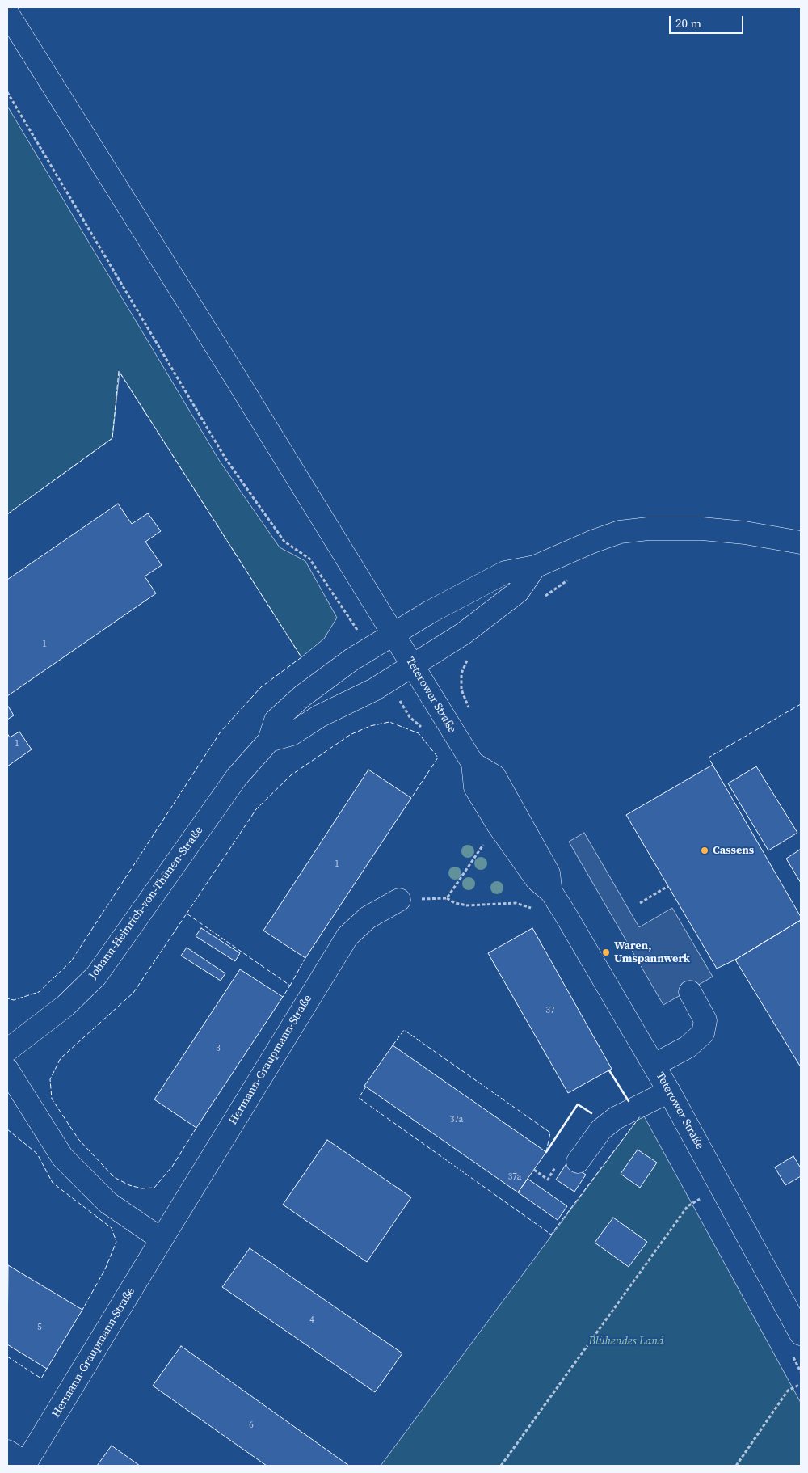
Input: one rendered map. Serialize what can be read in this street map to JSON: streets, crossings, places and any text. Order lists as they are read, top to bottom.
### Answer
{
  "streets": {
    "street": ["Teterower Straße", "Johann-Heinrich-von-Thünen-Straße", "Hermann-Graupmann-Straße"]
  },
  "crossings": [
    ["Teterower Straße", "Johann-Heinrich-von-Thünen-Straße"]
  ],
  "parks": ["Blühendes Land"],
  "places": ["Cassens", "Waren, Umspannwerk"],
  "house_numbers": [
    "1",
    "1",
    "1",
    "37",
    "3",
    "37a",
    "37a",
    "4",
    "5",
    "6"
  ],
  "scale_bar": "20 m"
}
